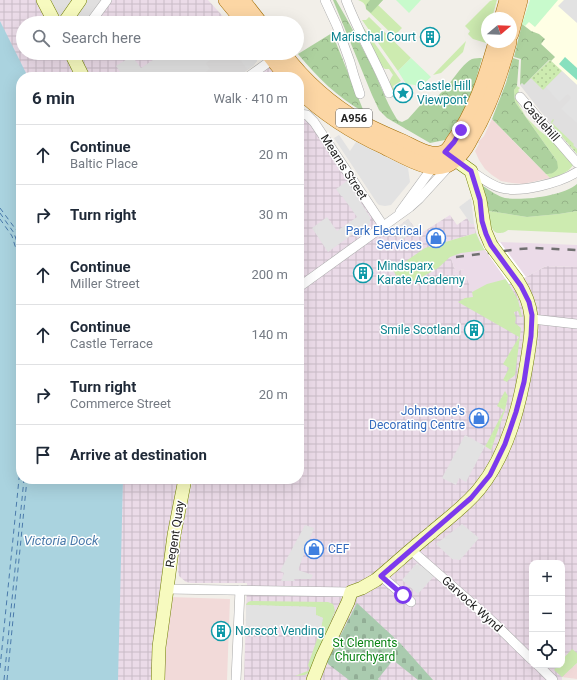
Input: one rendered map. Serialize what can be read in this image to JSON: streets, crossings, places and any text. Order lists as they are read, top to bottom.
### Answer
{
  "streets": {
    "main road": ["A956"],
    "street": [
      "Castlehill",
      "Mearns Street",
      "Regent Quay",
      "Garvock Wynd"
    ]
  },
  "water": ["Victoria Dock"],
  "parks": ["St Clements Churchyard"],
  "places": {
    "building": [
      "Marischal Court",
      "Mindsparx Karate Academy",
      "Smile Scotland",
      "Norscot Vending"
    ],
    "place": ["Castle Hill Viewpont"],
    "shop": ["Park Electrical Services", "Johnstone's Decorating Centre", "CEF"]
  },
  "north": "right",
  "page": {
    "search": "Search here",
    "heading": ["6 min", "Walk · 410 m"],
    "list": [
      ["Continue", "Baltic Place", "20 m"],
      ["Turn right", "30 m"],
      ["Continue", "Miller Street", "200 m"],
      ["Continue", "Castle Terrace", "140 m"],
      ["Turn right", "Commerce Street", "20 m"],
      "Arrive at destination"
    ],
    "map_buttons": ["+", "−"]
  }
}
